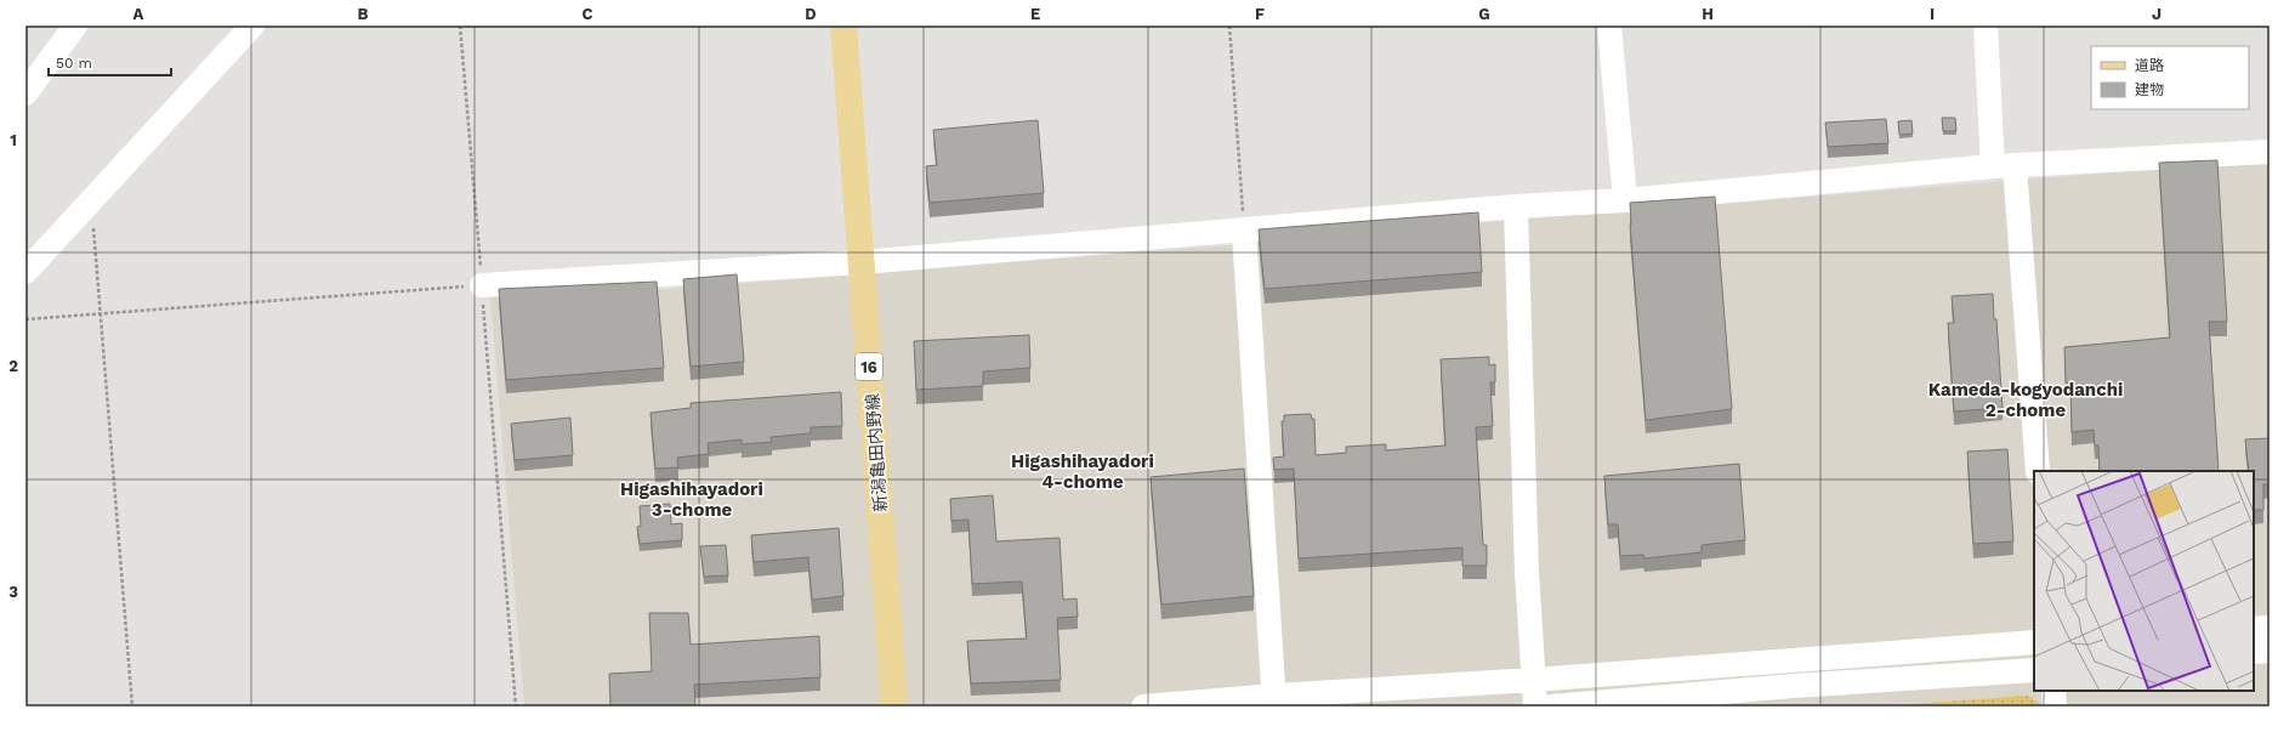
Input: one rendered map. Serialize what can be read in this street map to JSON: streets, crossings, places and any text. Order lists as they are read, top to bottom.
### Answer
{
  "streets": {
    "main road": ["16", "新潟亀田内野線"]
  },
  "districts": ["Kameda-kogyodanchi 2-chome", "Higashihayadori 4-chome", "Higashihayadori 3-chome"],
  "legend": ["道路", "建物"],
  "scale_bar": "50 m",
  "grid": {
    "columns": [
      "A",
      "B",
      "C",
      "D",
      "E",
      "F",
      "G",
      "H",
      "I",
      "J"
    ],
    "rows": ["1", "2", "3"]
  }
}
